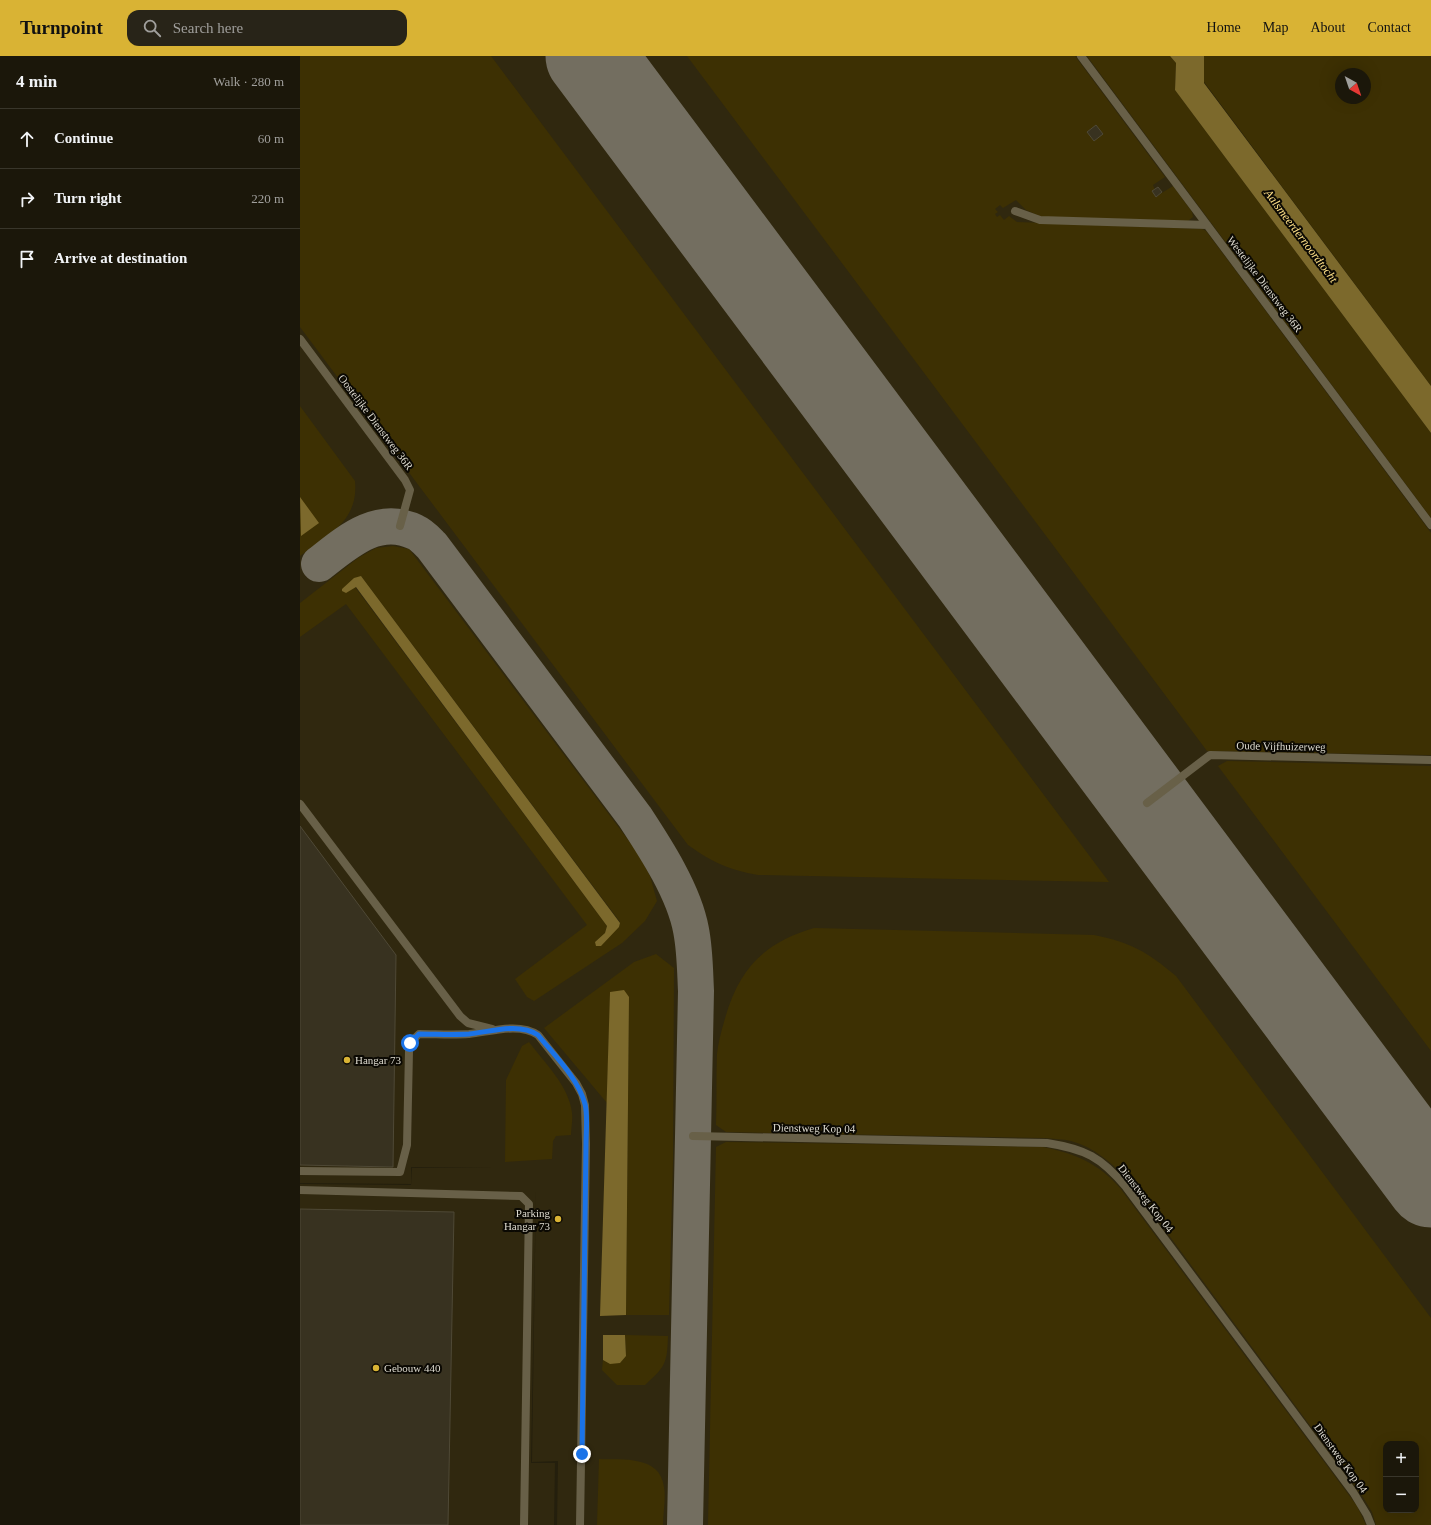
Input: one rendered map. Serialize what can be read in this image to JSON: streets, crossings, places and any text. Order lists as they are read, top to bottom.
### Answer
{
  "streets": {
    "lane": [
      "Westelijke Dienstweg 36R",
      "Oostelijke Dienstweg 36R",
      "Oude Vijfhuizerweg",
      "Dienstweg Kop 04"
    ]
  },
  "water": ["Aalsmeerdernoordtocht"],
  "places": ["Hangar 73", "Parking Hangar 73", "Gebouw 440"],
  "north": "bottom right",
  "page": {
    "header": "Turnpoint",
    "search": "Search here",
    "nav": [
      "Home",
      "Map",
      "About",
      "Contact"
    ],
    "heading": ["4 min", "Walk · 280 m"],
    "list": [
      ["Continue", "60 m"],
      ["Turn right", "220 m"],
      "Arrive at destination"
    ],
    "map_buttons": ["+", "−"]
  }
}
